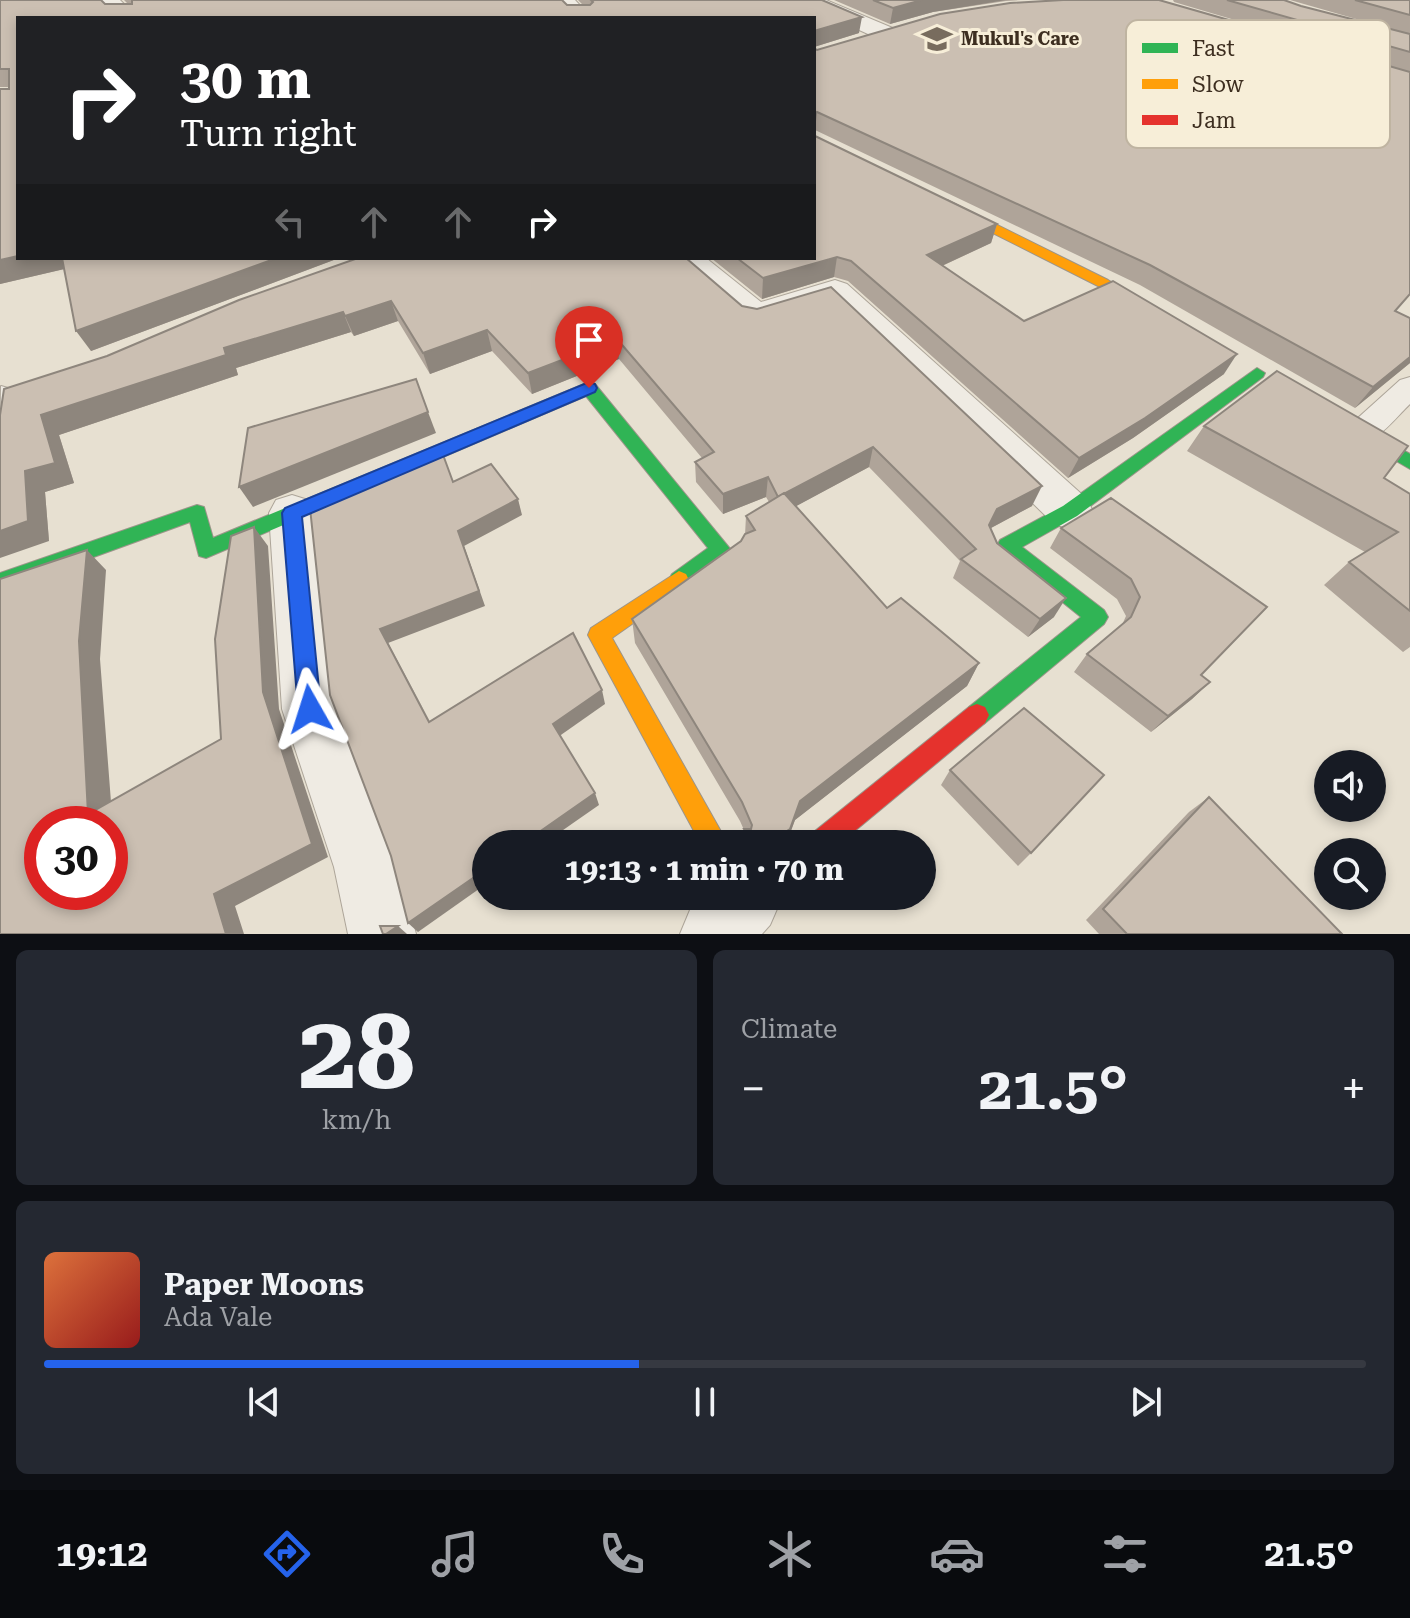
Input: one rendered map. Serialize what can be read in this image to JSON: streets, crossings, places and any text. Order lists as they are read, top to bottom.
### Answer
{
  "places": {
    "school or university": ["Mukul's Care"]
  },
  "legend": ["Fast", "Slow", "Jam"],
  "page": {
    "turn": ["30 m", "Turn right"],
    "limit": "30",
    "trip": "19:13 · 1 min · 70 m",
    "tile": [
      ["28", "km/h"],
      "Climate"
    ],
    "heat": ["−", "21.5°", "+"],
    "song": ["Paper Moons", "Ada Vale"],
    "tabs": ["19:12", "21.5°"]
  }
}
